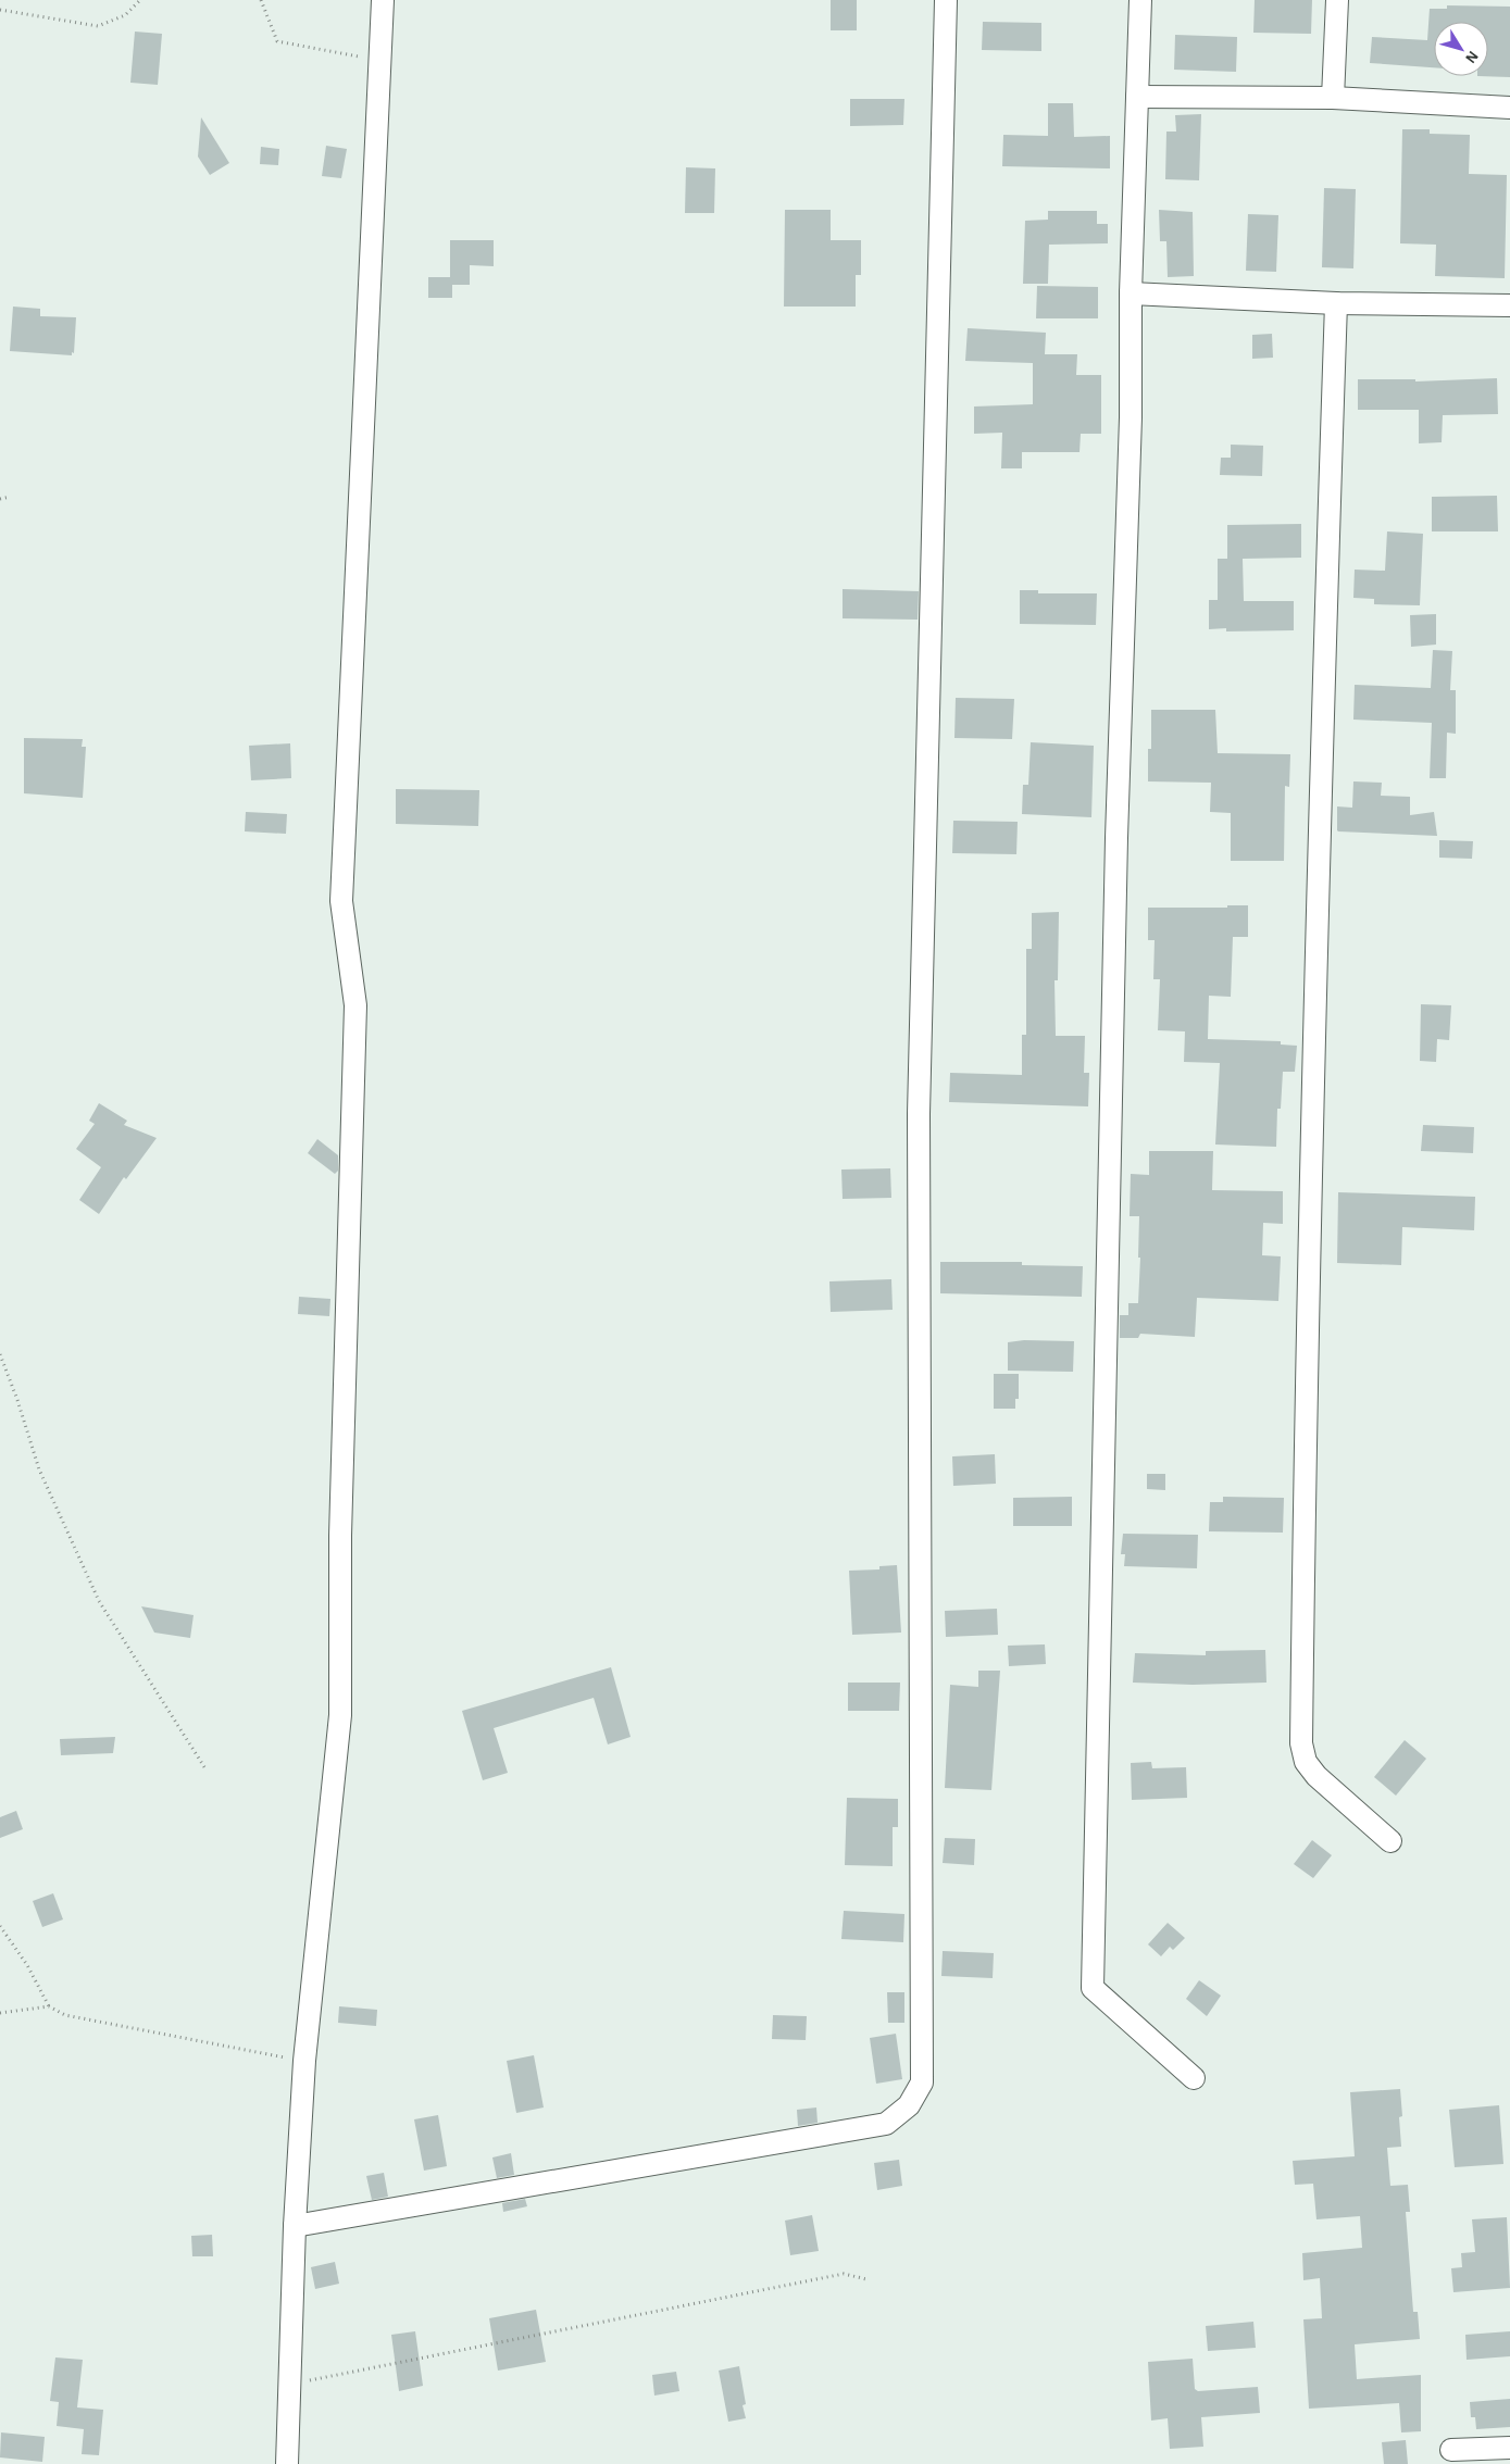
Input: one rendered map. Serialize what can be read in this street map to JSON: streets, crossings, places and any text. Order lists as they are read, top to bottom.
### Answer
{
  "north": "bottom right"
}
